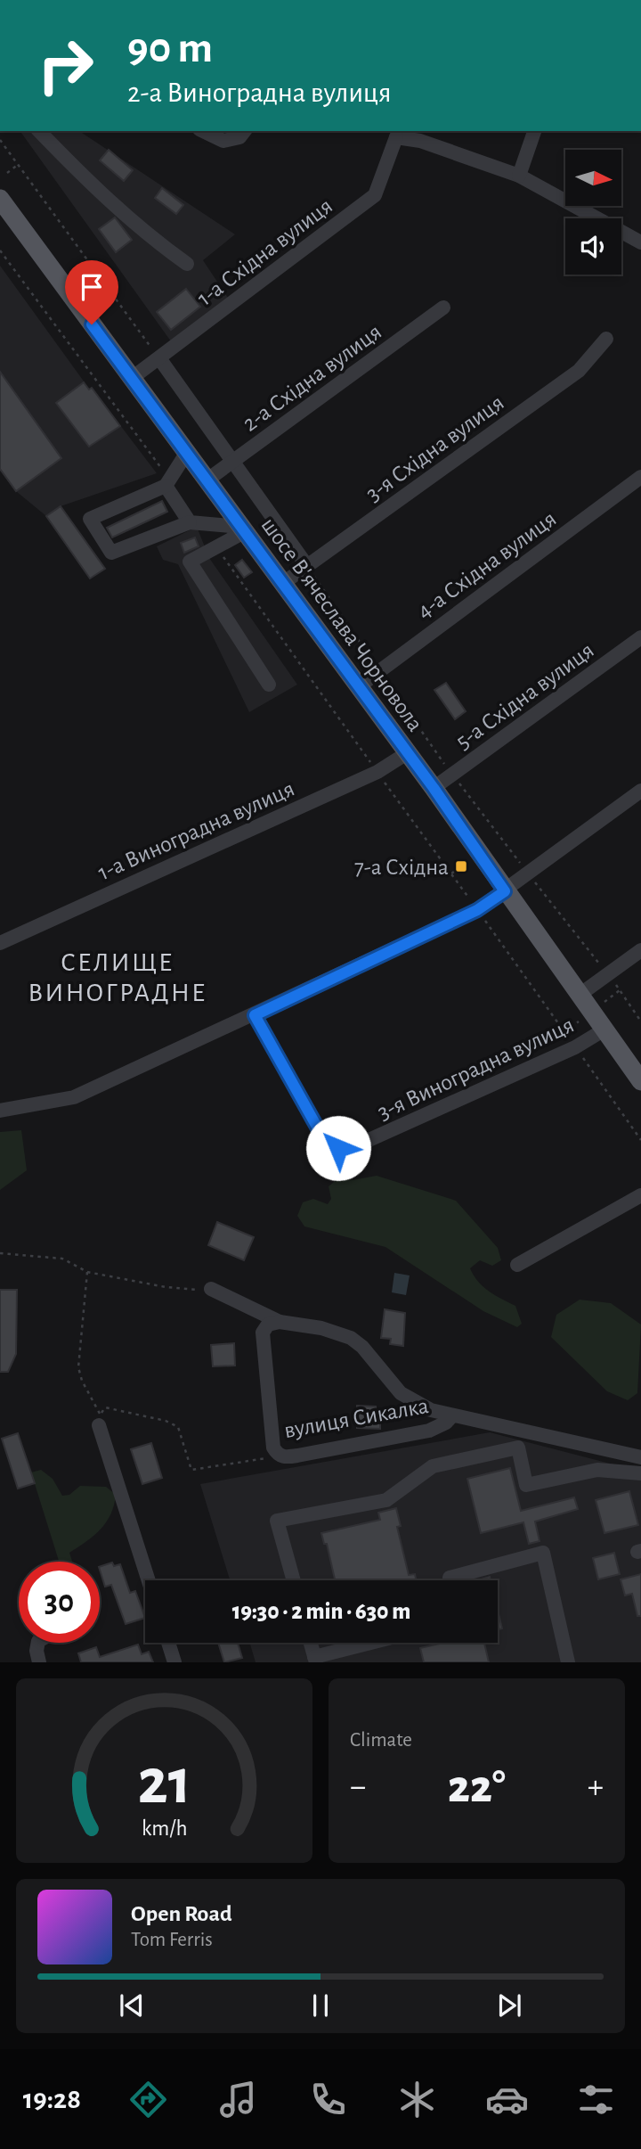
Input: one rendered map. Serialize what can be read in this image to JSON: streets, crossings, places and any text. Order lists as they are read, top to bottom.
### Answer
{
  "streets": {
    "main road": ["шосе В'ячеслава Чорновола"],
    "street": [
      "1-а Східна вулиця",
      "2-а Східна вулиця",
      "3-я Східна вулиця",
      "4-а Східна вулиця",
      "5-а Східна вулиця",
      "1-а Виноградна вулиця",
      "3-я Виноградна вулиця",
      "вулиця Сикалка"
    ]
  },
  "crossings": [
    ["1-а Східна вулиця", "шосе В'ячеслава Чорновола"],
    ["2-а Східна вулиця", "шосе В'ячеслава Чорновола"],
    ["3-я Східна вулиця", "шосе В'ячеслава Чорновола"],
    ["4-а Східна вулиця", "шосе В'ячеслава Чорновола"],
    ["шосе В'ячеслава Чорновола", "5-а Східна вулиця"],
    ["шосе В'ячеслава Чорновола", "1-а Виноградна вулиця"],
    ["шосе В'ячеслава Чорновола", "3-я Виноградна вулиця"]
  ],
  "districts": ["СЕЛИЩЕ ВИНОГРАДНЕ"],
  "places": {
    "transit": ["7-а Східна"]
  },
  "north": "right",
  "page": {
    "turn": ["90 m", "2-а Виноградна вулиця"],
    "limit": "30",
    "trip": "19:30 · 2 min · 630 m",
    "tile": "Climate",
    "heat": ["−", "22°", "+"],
    "song": ["Open Road", "Tom Ferris"],
    "tabs": "19:28",
    "gauge": ["21", "km/h"]
  }
}
